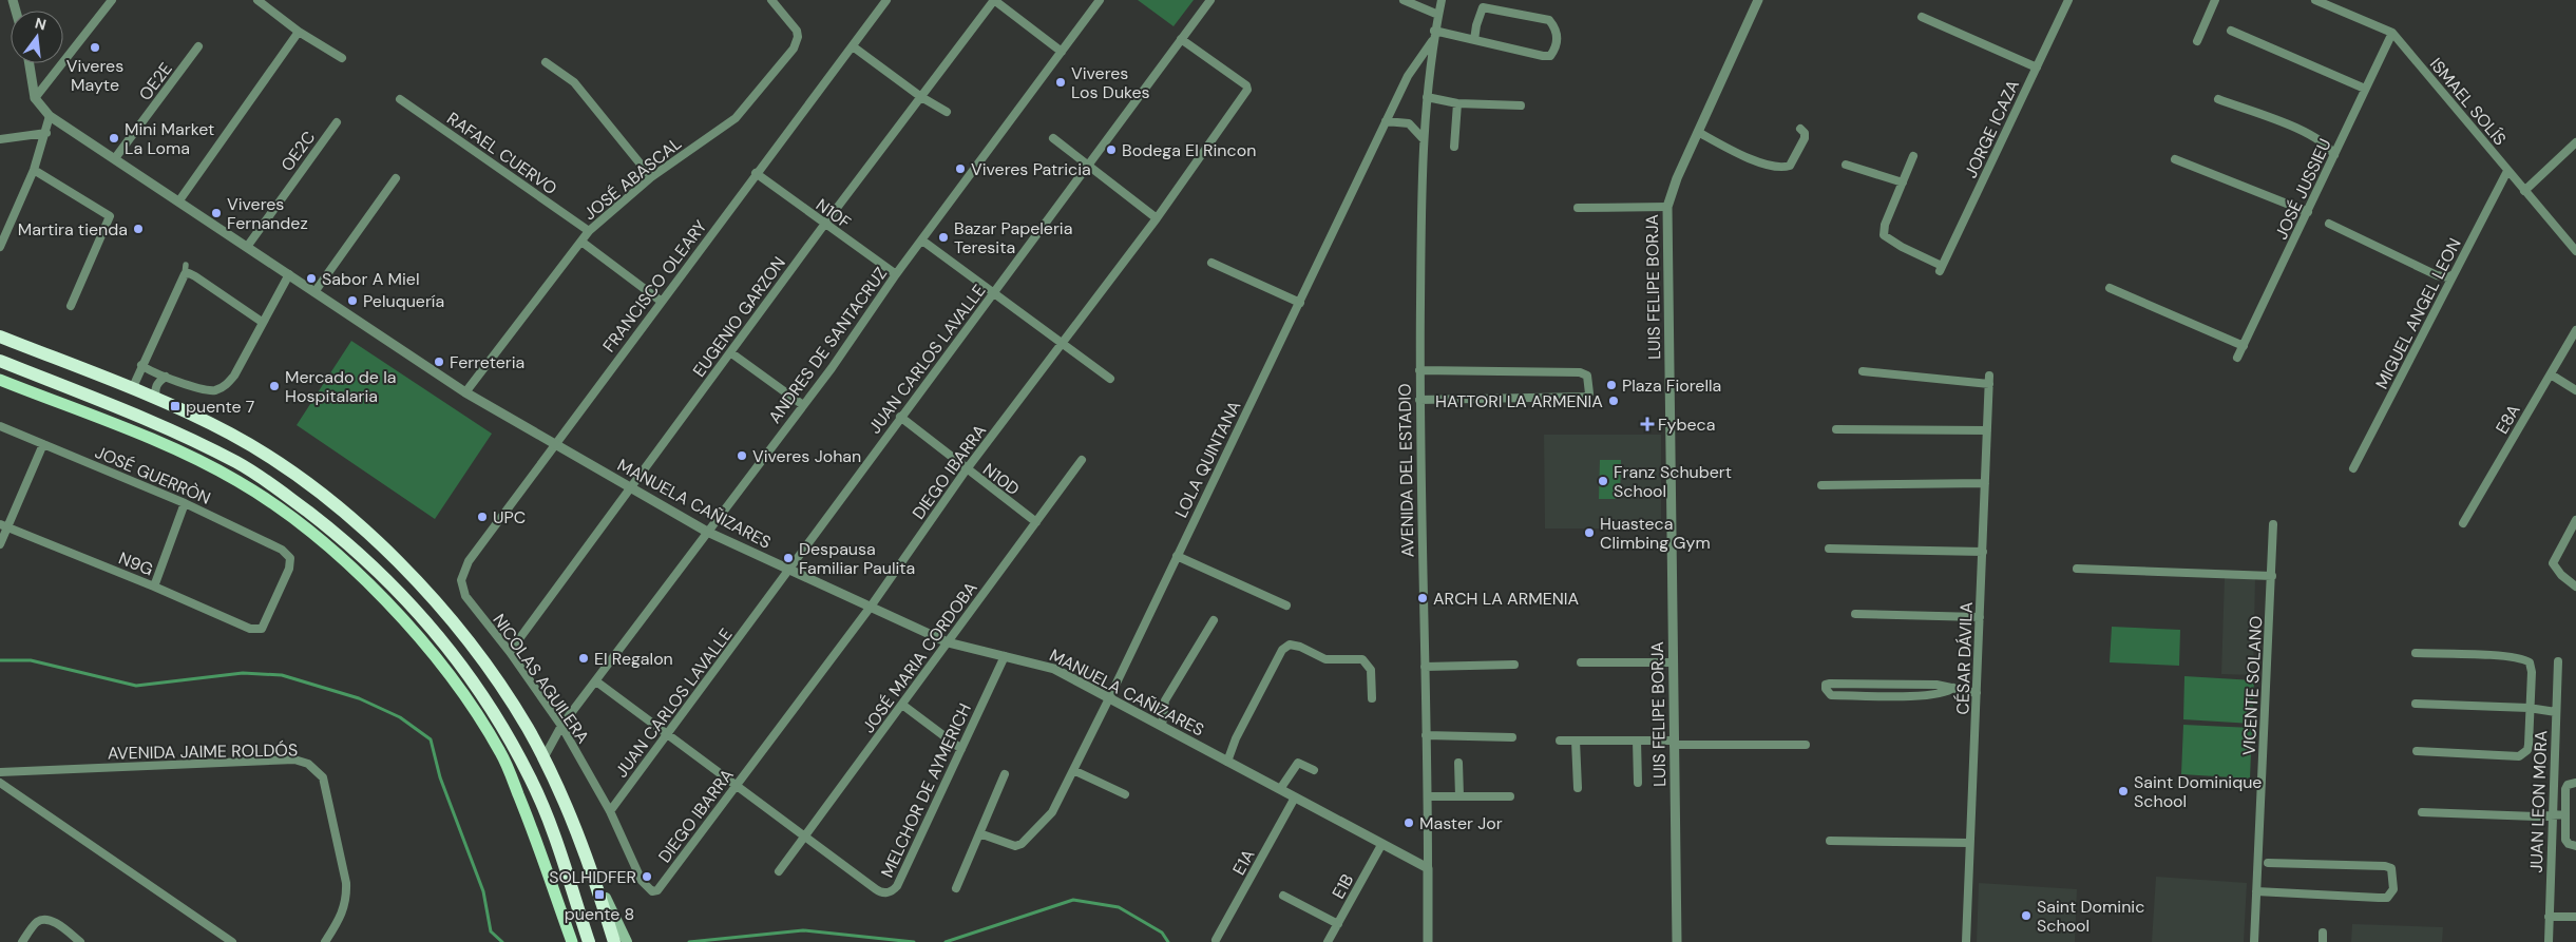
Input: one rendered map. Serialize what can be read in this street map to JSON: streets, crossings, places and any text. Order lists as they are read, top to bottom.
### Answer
{
  "streets": {
    "street": [
      "OE2E",
      "ISMAEL SOLÍS",
      "JORGE ICAZA",
      "OE2C",
      "RAFAEL CUERVO",
      "JOSÉ ABASCAL",
      "JOSÉ JUSSIEU",
      "N10F",
      "FRANCISCO OLEARY",
      "LUIS FELIPE BORJA",
      "MIGUEL ANGEL LEON",
      "EUGENIO GARZON",
      "ANDRES DE SANTACRUZ",
      "JUAN CARLOS LAVALLE",
      "E8A",
      "LOLA QUINTANA",
      "AVENIDA DEL ESTADIO",
      "DIEGO IBARRA",
      "JOSÉ GUERRÒN",
      "N10D",
      "MANUELA CAÑIZARES",
      "N9G",
      "JOSÉ MARIA CORDOBA",
      "CÉSAR DÁVILA",
      "NICOLAS AGUILERA",
      "VICENTE SOLANO",
      "AVENIDA JAIME ROLDÓS",
      "MELCHOR DE AYMERICH",
      "JUAN LEON MORA",
      "E1A",
      "E1B"
    ]
  },
  "crossings": [
    ["OE2E", "MANUELA CAÑIZARES"],
    ["ISMAEL SOLÍS", "JOSÉ JUSSIEU"],
    ["ISMAEL SOLÍS", "MIGUEL ANGEL LEON"],
    ["OE2C", "MANUELA CAÑIZARES"],
    ["RAFAEL CUERVO", "JOSÉ ABASCAL"],
    ["JOSÉ ABASCAL", "MANUELA CAÑIZARES"],
    ["N10F", "FRANCISCO OLEARY"],
    ["N10F", "EUGENIO GARZON"],
    ["N10F", "ANDRES DE SANTACRUZ"],
    ["FRANCISCO OLEARY", "MANUELA CAÑIZARES"],
    ["FRANCISCO OLEARY", "NICOLAS AGUILERA"],
    ["EUGENIO GARZON", "MANUELA CAÑIZARES"],
    ["EUGENIO GARZON", "NICOLAS AGUILERA"],
    ["ANDRES DE SANTACRUZ", "MANUELA CAÑIZARES"],
    ["ANDRES DE SANTACRUZ", "NICOLAS AGUILERA"],
    ["ANDRES DE SANTACRUZ", "MELCHOR DE AYMERICH"],
    ["JUAN CARLOS LAVALLE", "DIEGO IBARRA"],
    ["JUAN CARLOS LAVALLE", "N10D"],
    ["JUAN CARLOS LAVALLE", "MANUELA CAÑIZARES"],
    ["JUAN CARLOS LAVALLE", "NICOLAS AGUILERA"],
    ["JUAN CARLOS LAVALLE", "MELCHOR DE AYMERICH"],
    ["LOLA QUINTANA", "AVENIDA DEL ESTADIO"],
    ["LOLA QUINTANA", "MANUELA CAÑIZARES"],
    ["AVENIDA DEL ESTADIO", "MANUELA CAÑIZARES"],
    ["DIEGO IBARRA", "N10D"],
    ["DIEGO IBARRA", "MANUELA CAÑIZARES"],
    ["DIEGO IBARRA", "NICOLAS AGUILERA"],
    ["DIEGO IBARRA", "MELCHOR DE AYMERICH"],
    ["JOSÉ GUERRÒN", "N9G"],
    ["N10D", "JOSÉ MARIA CORDOBA"],
    ["MANUELA CAÑIZARES", "JOSÉ MARIA CORDOBA"],
    ["MANUELA CAÑIZARES", "MELCHOR DE AYMERICH"],
    ["MANUELA CAÑIZARES", "E1A"],
    ["MANUELA CAÑIZARES", "E1B"],
    ["JOSÉ MARIA CORDOBA", "MELCHOR DE AYMERICH"]
  ],
  "places": {
    "other": [
      "Viveres Mayte",
      "Viveres Los Dukes",
      "Mini Market La Loma",
      "Bodega El Rincon",
      "Viveres Patricia",
      "Viveres Fernandez",
      "Martira tienda",
      "Bazar Papeleria Teresita",
      "Sabor A Miel",
      "Peluquería",
      "Ferreteria",
      "Plaza Fiorella",
      "Mercado de la Hospitalaria",
      "HATTORI LA ARMENIA",
      "Viveres Johan",
      "Franz Schubert School",
      "UPC",
      "Huasteca Climbing Gym",
      "Despausa Familiar Paulita",
      "ARCH LA ARMENIA",
      "El Regalon",
      "Saint Dominique School",
      "Master Jor",
      "SOLHIDFER",
      "Saint Dominic School"
    ],
    "transit": ["puente 7", "puente 8"],
    "health": ["Fybeca"]
  },
  "north": "top"
}
